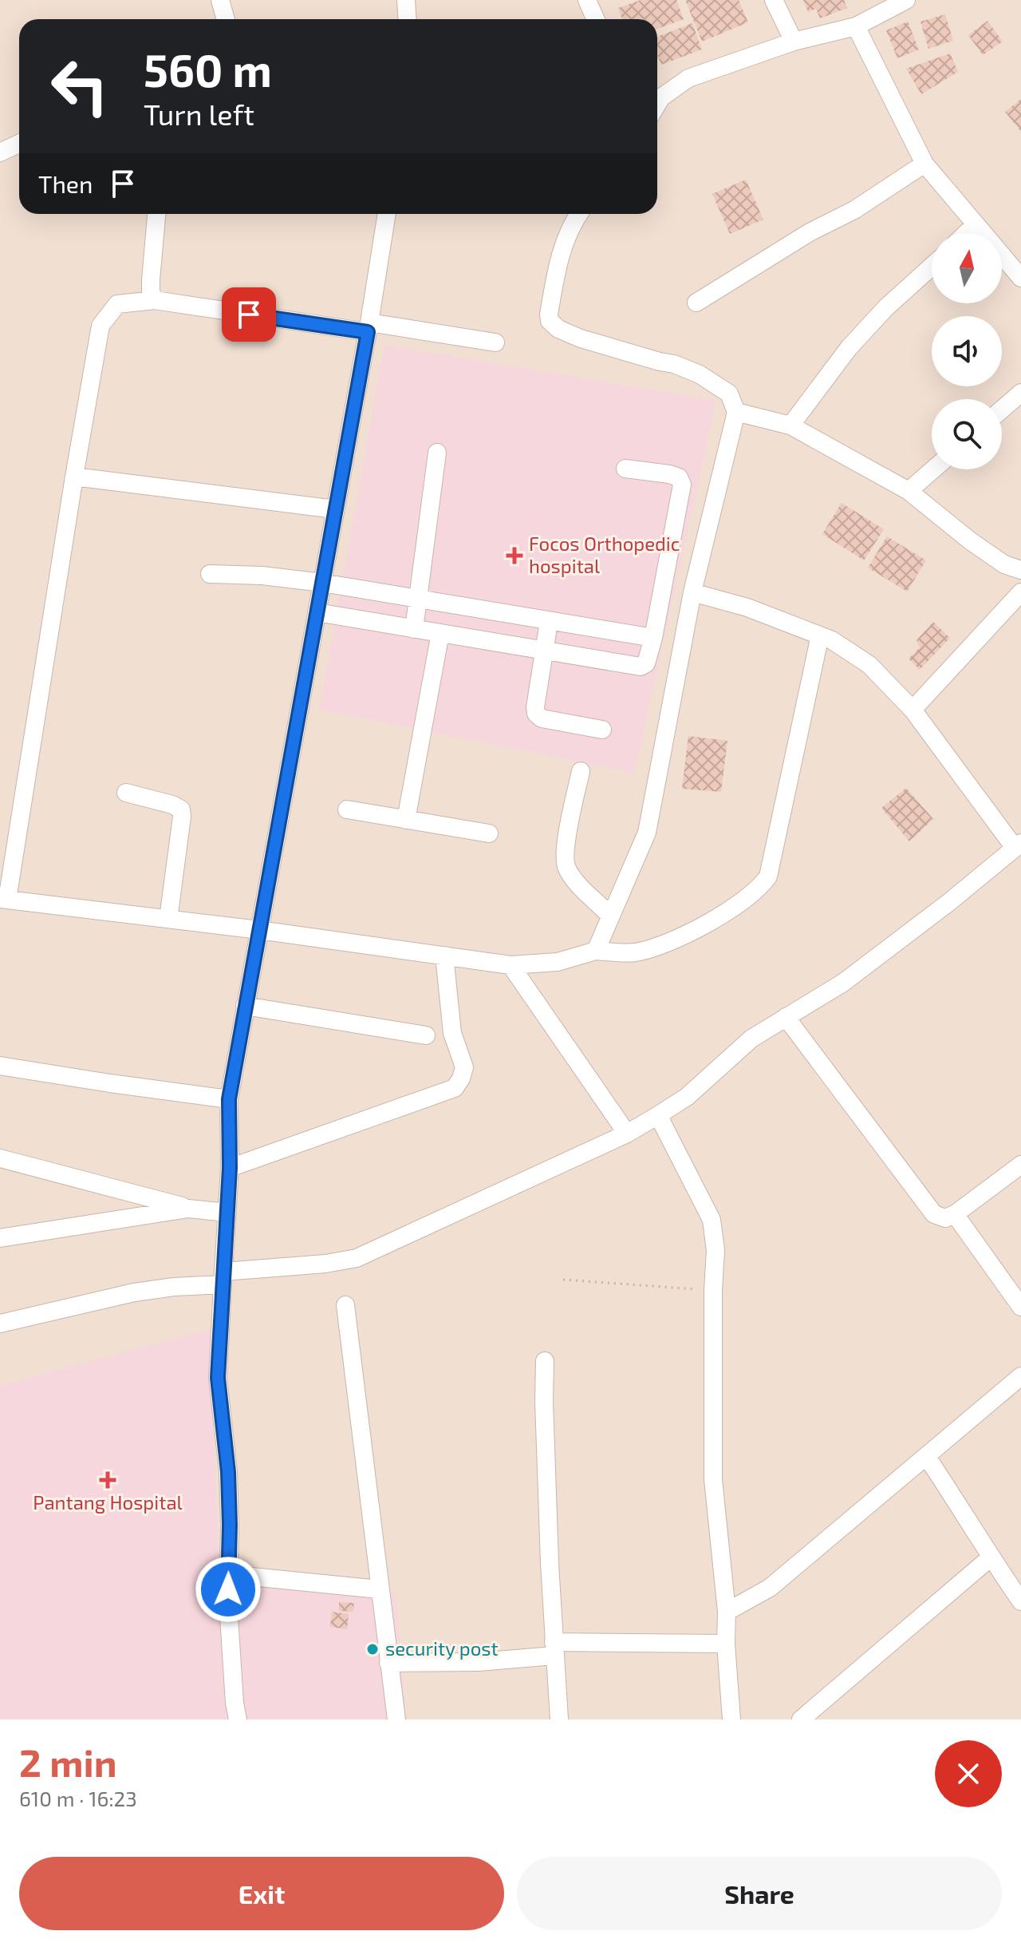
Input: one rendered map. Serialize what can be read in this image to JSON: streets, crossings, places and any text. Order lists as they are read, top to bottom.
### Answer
{
  "places": {
    "health": ["Focos Orthopedic hospital", "Pantang Hospital"],
    "other": ["security post"]
  },
  "north": "top",
  "page": {
    "turn": ["560 m", "Turn left"],
    "then": "Then",
    "heading": ["2 min", "610 m · 16:23"],
    "buttons": ["Exit", "Share"]
  }
}
